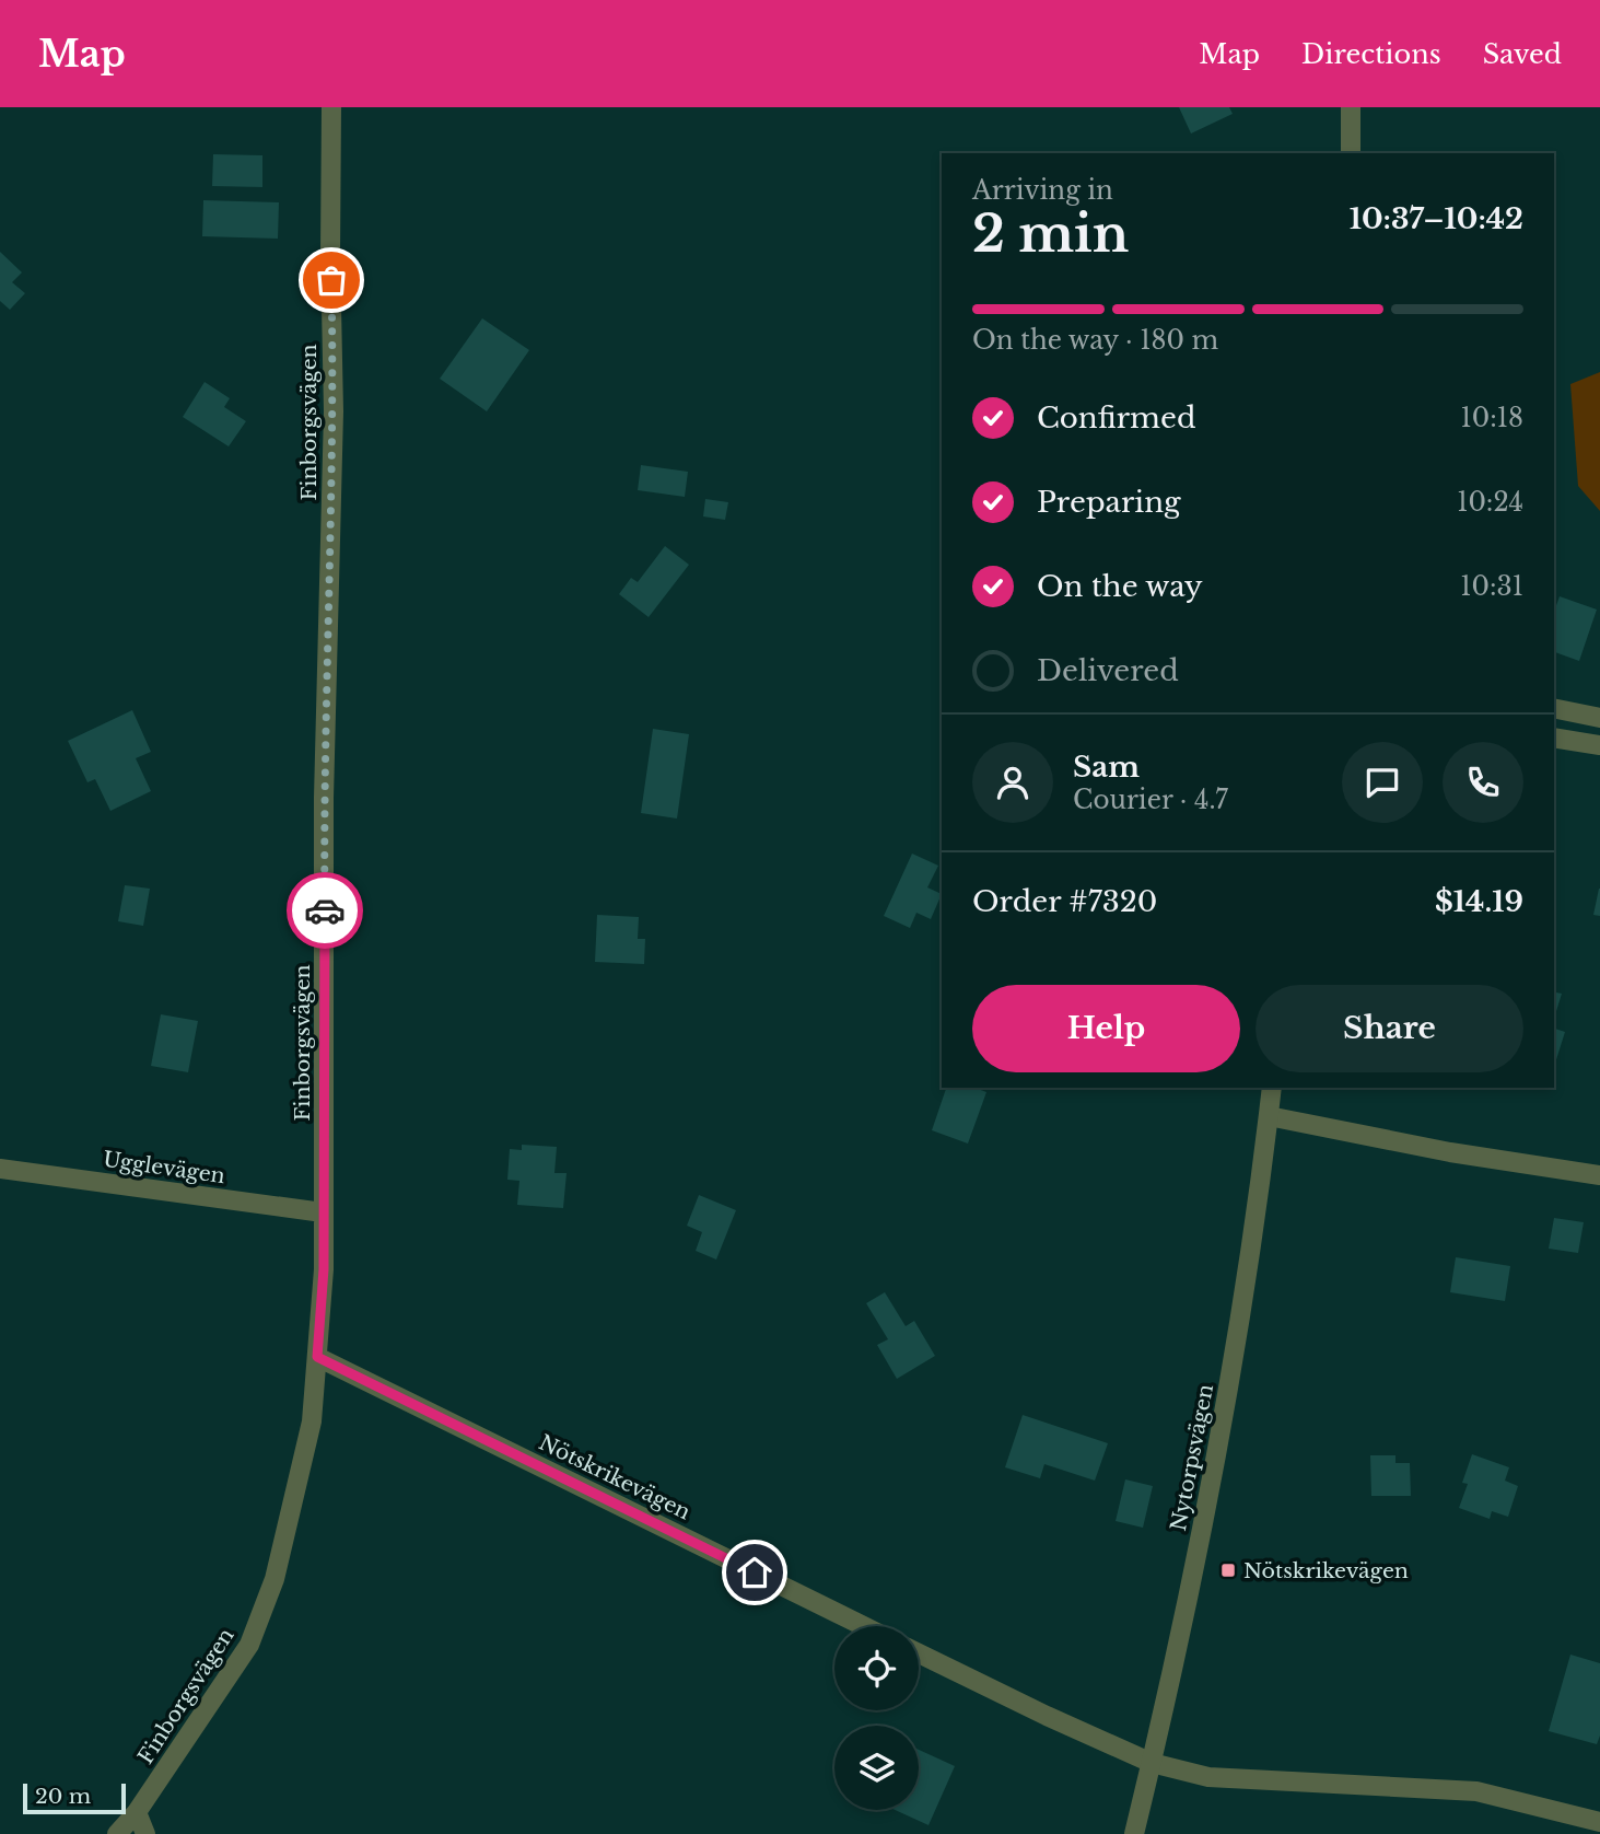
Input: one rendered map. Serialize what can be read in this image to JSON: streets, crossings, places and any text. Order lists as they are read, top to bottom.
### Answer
{
  "streets": {
    "street": [
      "Finborgsvägen",
      "Ugglevägen",
      "Nytorpsvägen",
      "Nötskrikevägen"
    ]
  },
  "crossings": [
    ["Finborgsvägen", "Ugglevägen"],
    ["Finborgsvägen", "Nötskrikevägen"]
  ],
  "places": {
    "transit": ["Nötskrikevägen"]
  },
  "scale_bar": "20 m",
  "page": {
    "header": "Map",
    "nav": ["Map", "Directions", "Saved"],
    "heading": ["2 min", "Arriving in", "10:37–10:42"],
    "panel": [
      "Sam",
      "Courier · 4.7",
      "Order #7320",
      "$14.19"
    ],
    "bar": "On the way · 180 m",
    "list": [
      ["Confirmed", "10:18"],
      ["Preparing", "10:24"],
      ["On the way", "10:31"],
      "Delivered"
    ],
    "buttons": ["Help", "Share"],
    "scale": "20 m"
  }
}
